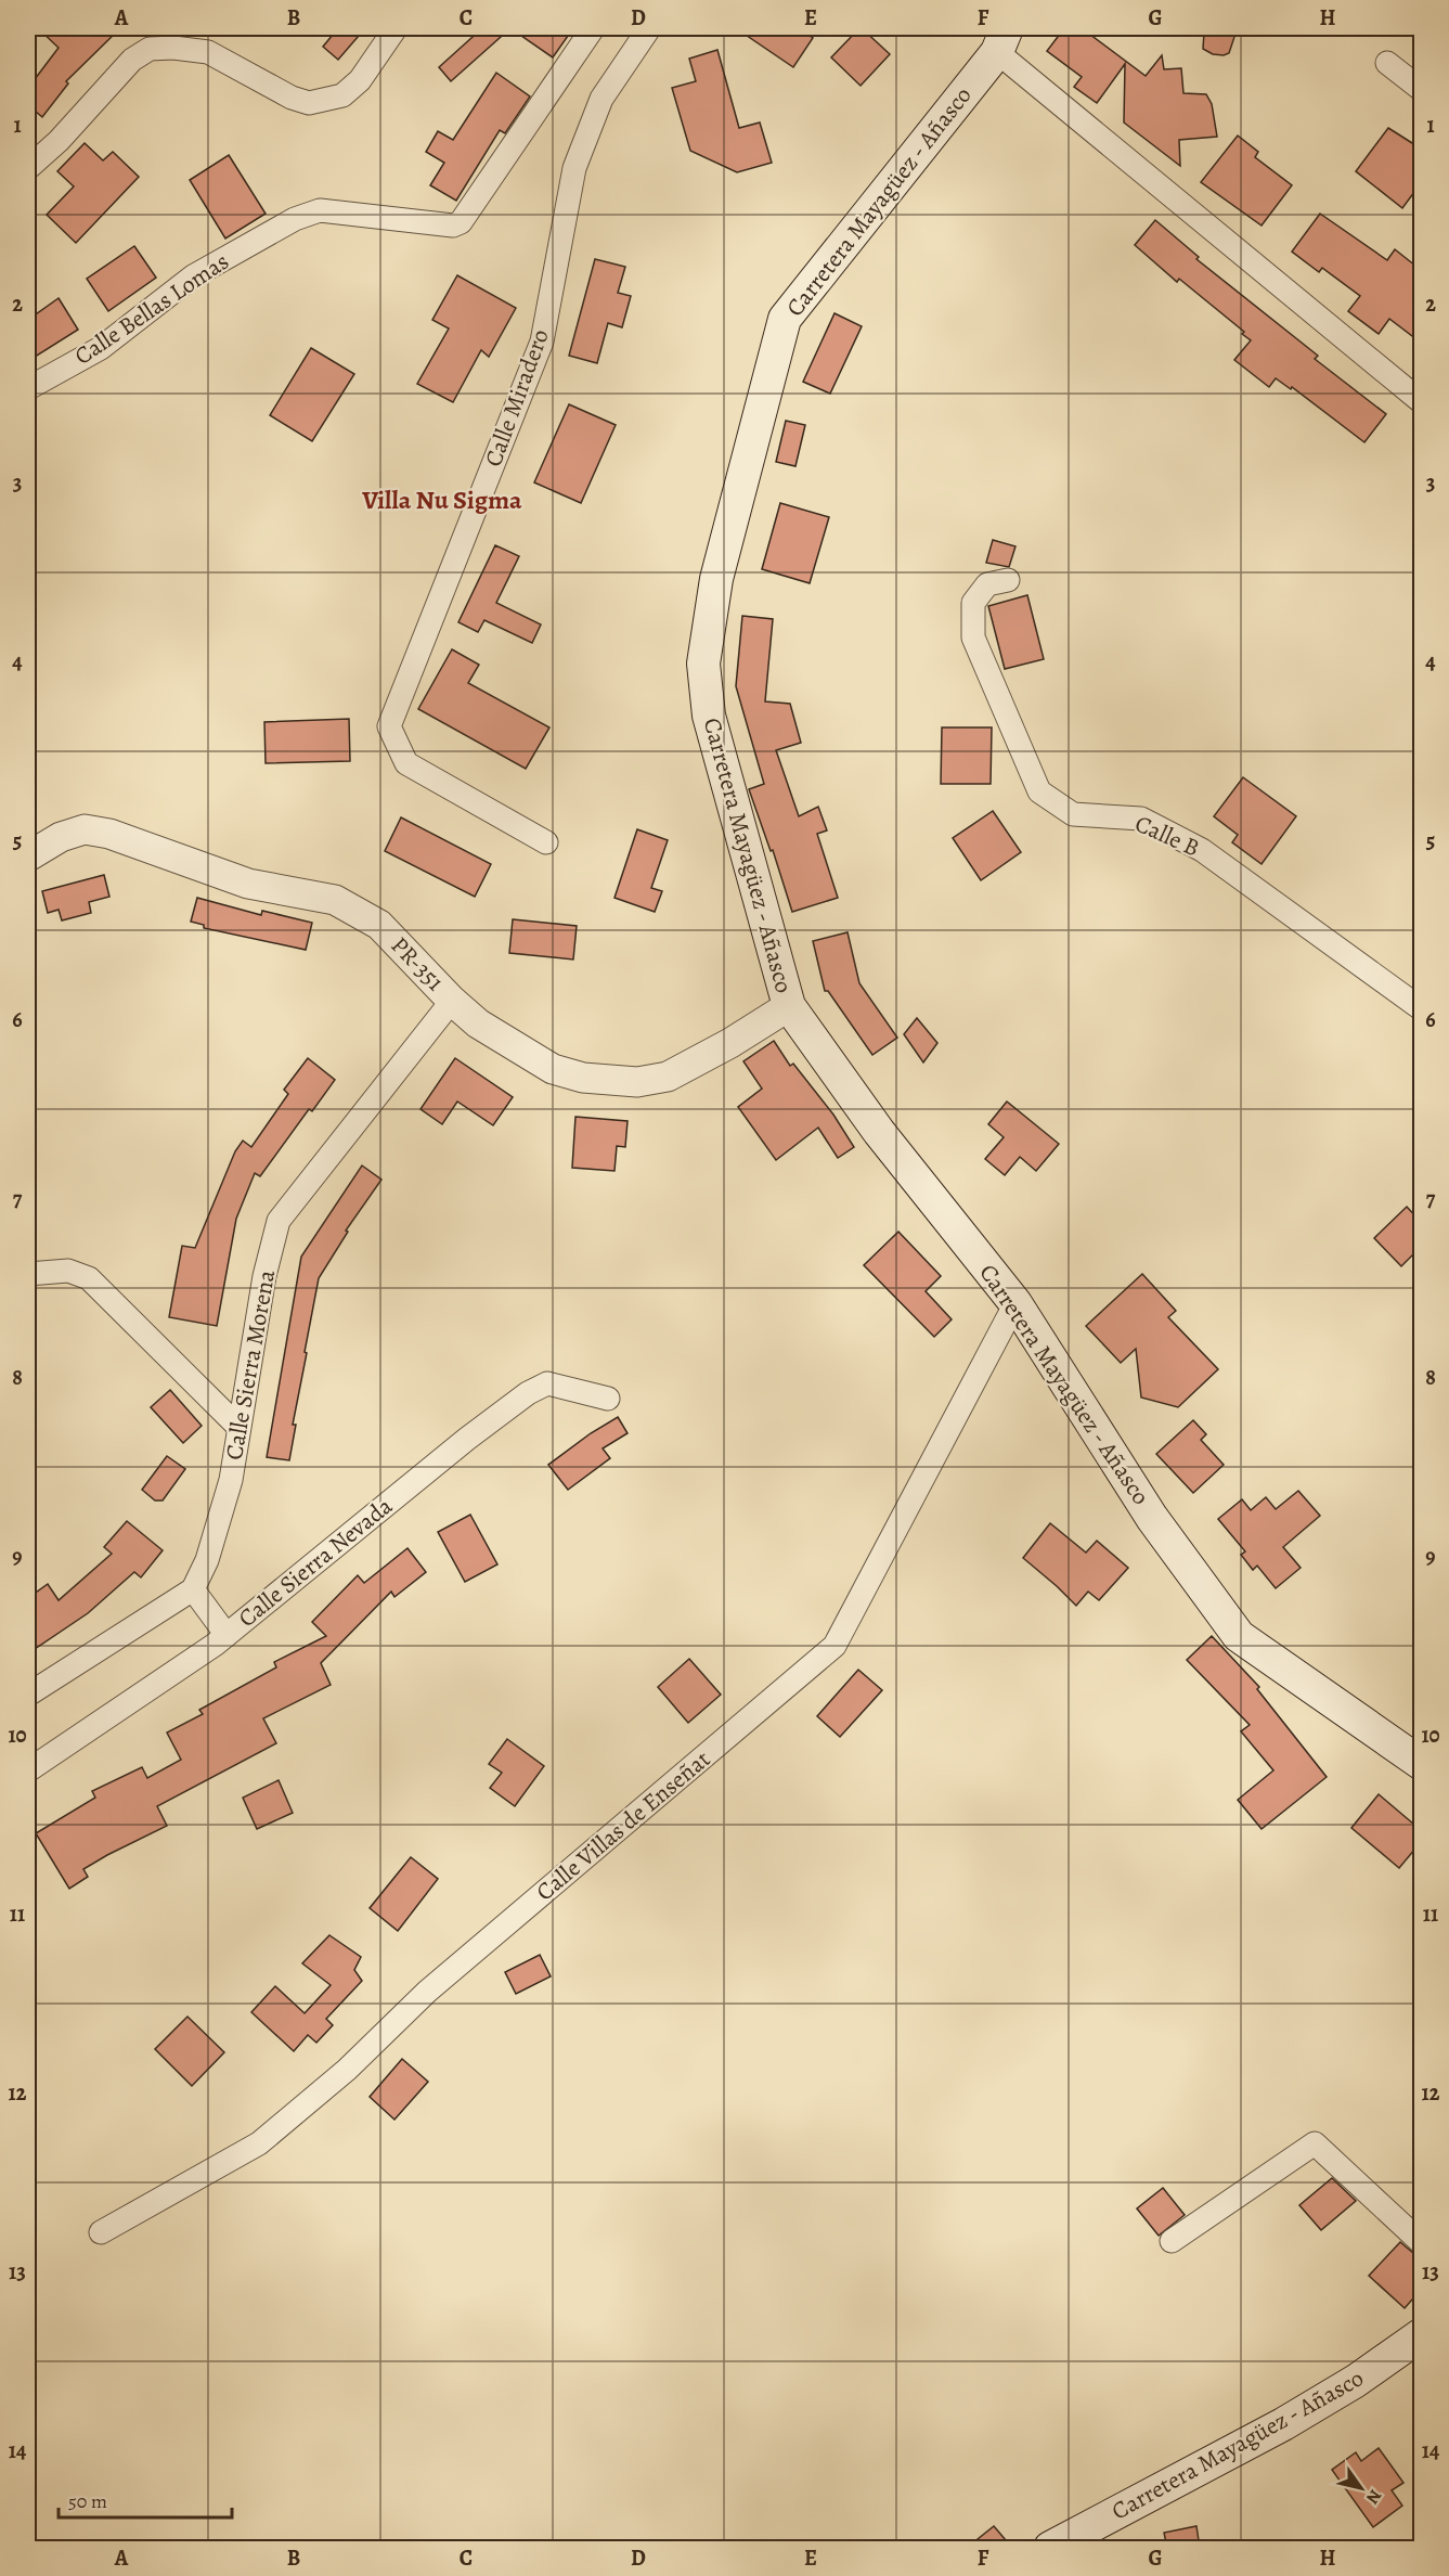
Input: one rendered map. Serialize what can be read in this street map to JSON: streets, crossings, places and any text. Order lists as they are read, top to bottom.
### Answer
{
  "streets": {
    "main road": ["Carretera Mayagüez - Añasco"],
    "street": [
      "Calle Bellas Lomas",
      "Calle Miradero",
      "Calle B",
      "PR-351",
      "Calle Sierra Morena",
      "Calle Sierra Nevada",
      "Calle Villas de Enseñat"
    ]
  },
  "crossings": [
    ["Carretera Mayagüez - Añasco", "PR-351"],
    ["Carretera Mayagüez - Añasco", "Calle Villas de Enseñat"],
    ["PR-351", "Calle Sierra Morena"]
  ],
  "districts": ["Villa Nu Sigma"],
  "scale_bar": "50 m",
  "north": "bottom right",
  "grid": {
    "columns": [
      "A",
      "B",
      "C",
      "D",
      "E",
      "F",
      "G",
      "H"
    ],
    "rows": [
      "1",
      "2",
      "3",
      "4",
      "5",
      "6",
      "7",
      "8",
      "9",
      "10",
      "11",
      "12",
      "13",
      "14"
    ]
  }
}
